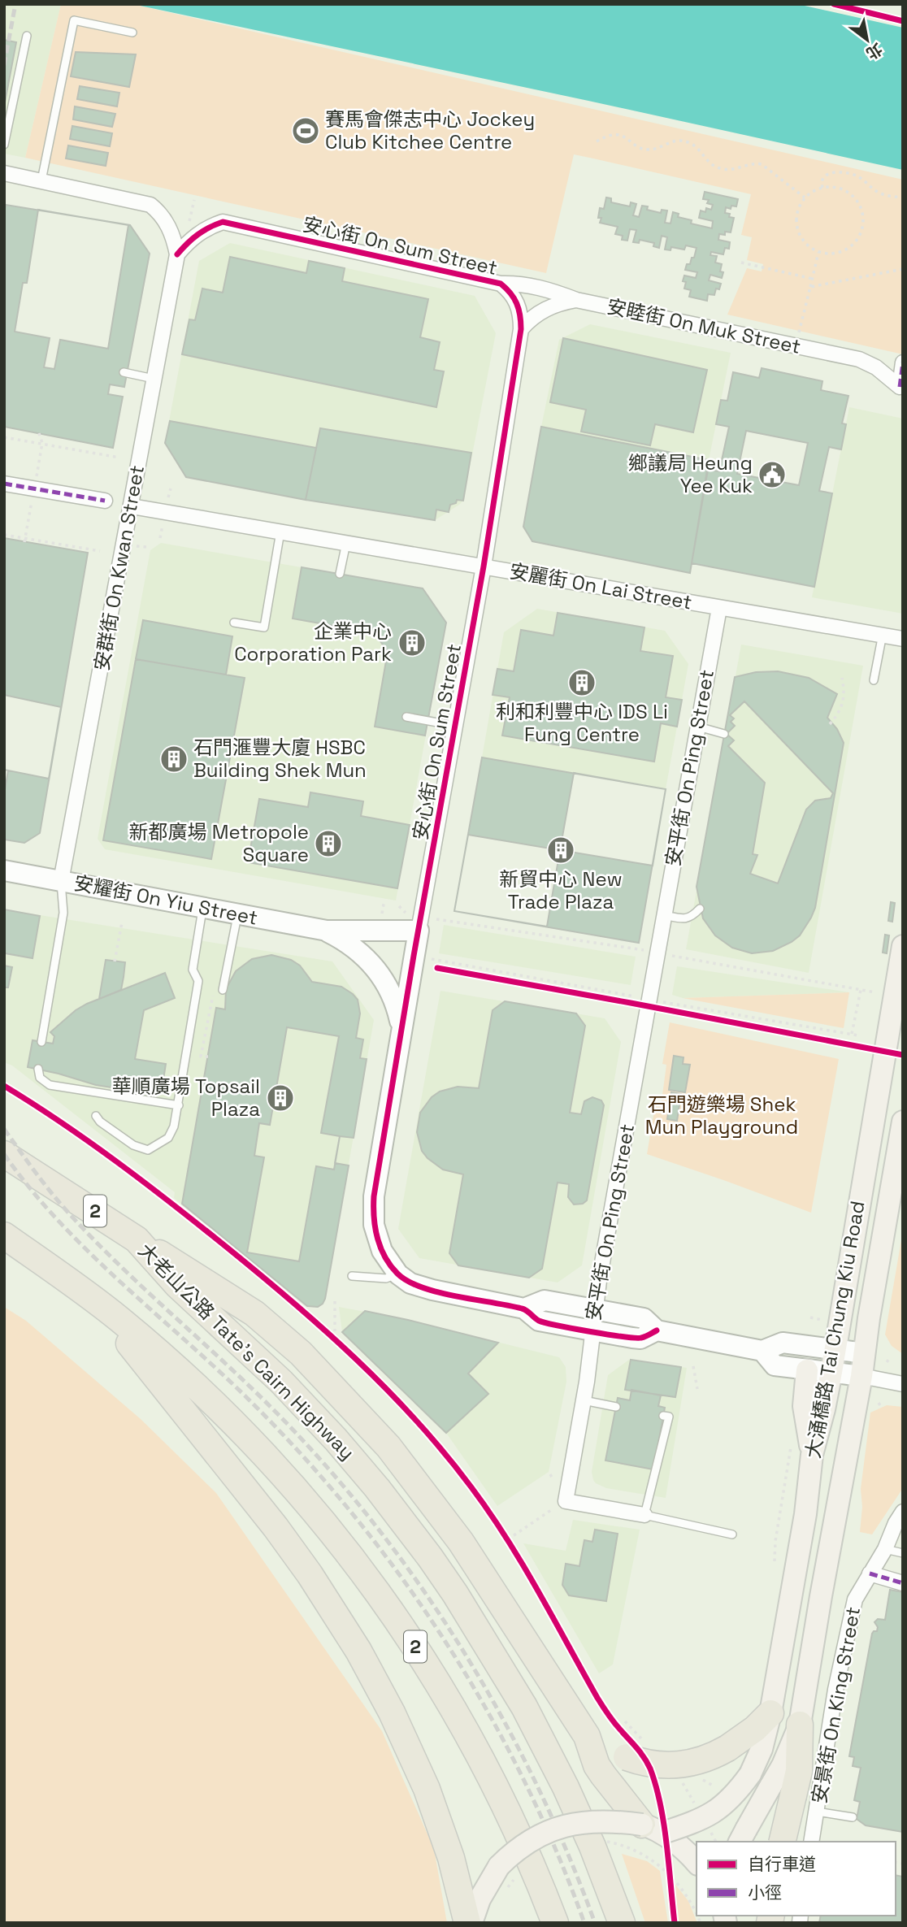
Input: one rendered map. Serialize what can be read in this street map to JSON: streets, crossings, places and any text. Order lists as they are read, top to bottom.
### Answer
{
  "streets": {
    "highway": ["2", "大老山公路 Tate's Cairn Highway"],
    "main road": ["大涌橋路 Tai Chung Kiu Road"],
    "street": [
      "安心街 On Sum Street",
      "安睦街 On Muk Street",
      "安群街 On Kwan Street",
      "安麗街 On Lai Street",
      "安平街 On Ping Street",
      "安耀街 On Yiu Street",
      "安景街 On King Street"
    ]
  },
  "crossings": [
    ["安心街 On Sum Street", "安睦街 On Muk Street"],
    ["安心街 On Sum Street", "安群街 On Kwan Street"],
    ["安心街 On Sum Street", "安麗街 On Lai Street"],
    ["安心街 On Sum Street", "安平街 On Ping Street"],
    ["安心街 On Sum Street", "安耀街 On Yiu Street"],
    ["安心街 On Sum Street", "大涌橋路 Tai Chung Kiu Road"],
    ["安群街 On Kwan Street", "安麗街 On Lai Street"],
    ["安群街 On Kwan Street", "安耀街 On Yiu Street"],
    ["安麗街 On Lai Street", "安平街 On Ping Street"]
  ],
  "parks": ["石門遊樂場 Shek Mun Playground"],
  "places": {
    "sports": ["賽馬會傑志中心 Jockey Club Kitchee Centre"],
    "public building": ["鄉議局 Heung Yee Kuk"],
    "building": [
      "企業中心 Corporation Park",
      "利和利豐中心 IDS Li Fung Centre",
      "石門滙豐大廈 HSBC Building Shek Mun",
      "新都廣場 Metropole Square",
      "新貿中心 New Trade Plaza",
      "華順廣場 Topsail Plaza"
    ]
  },
  "legend": ["自行車道", "小徑"],
  "north": "bottom right"
}
